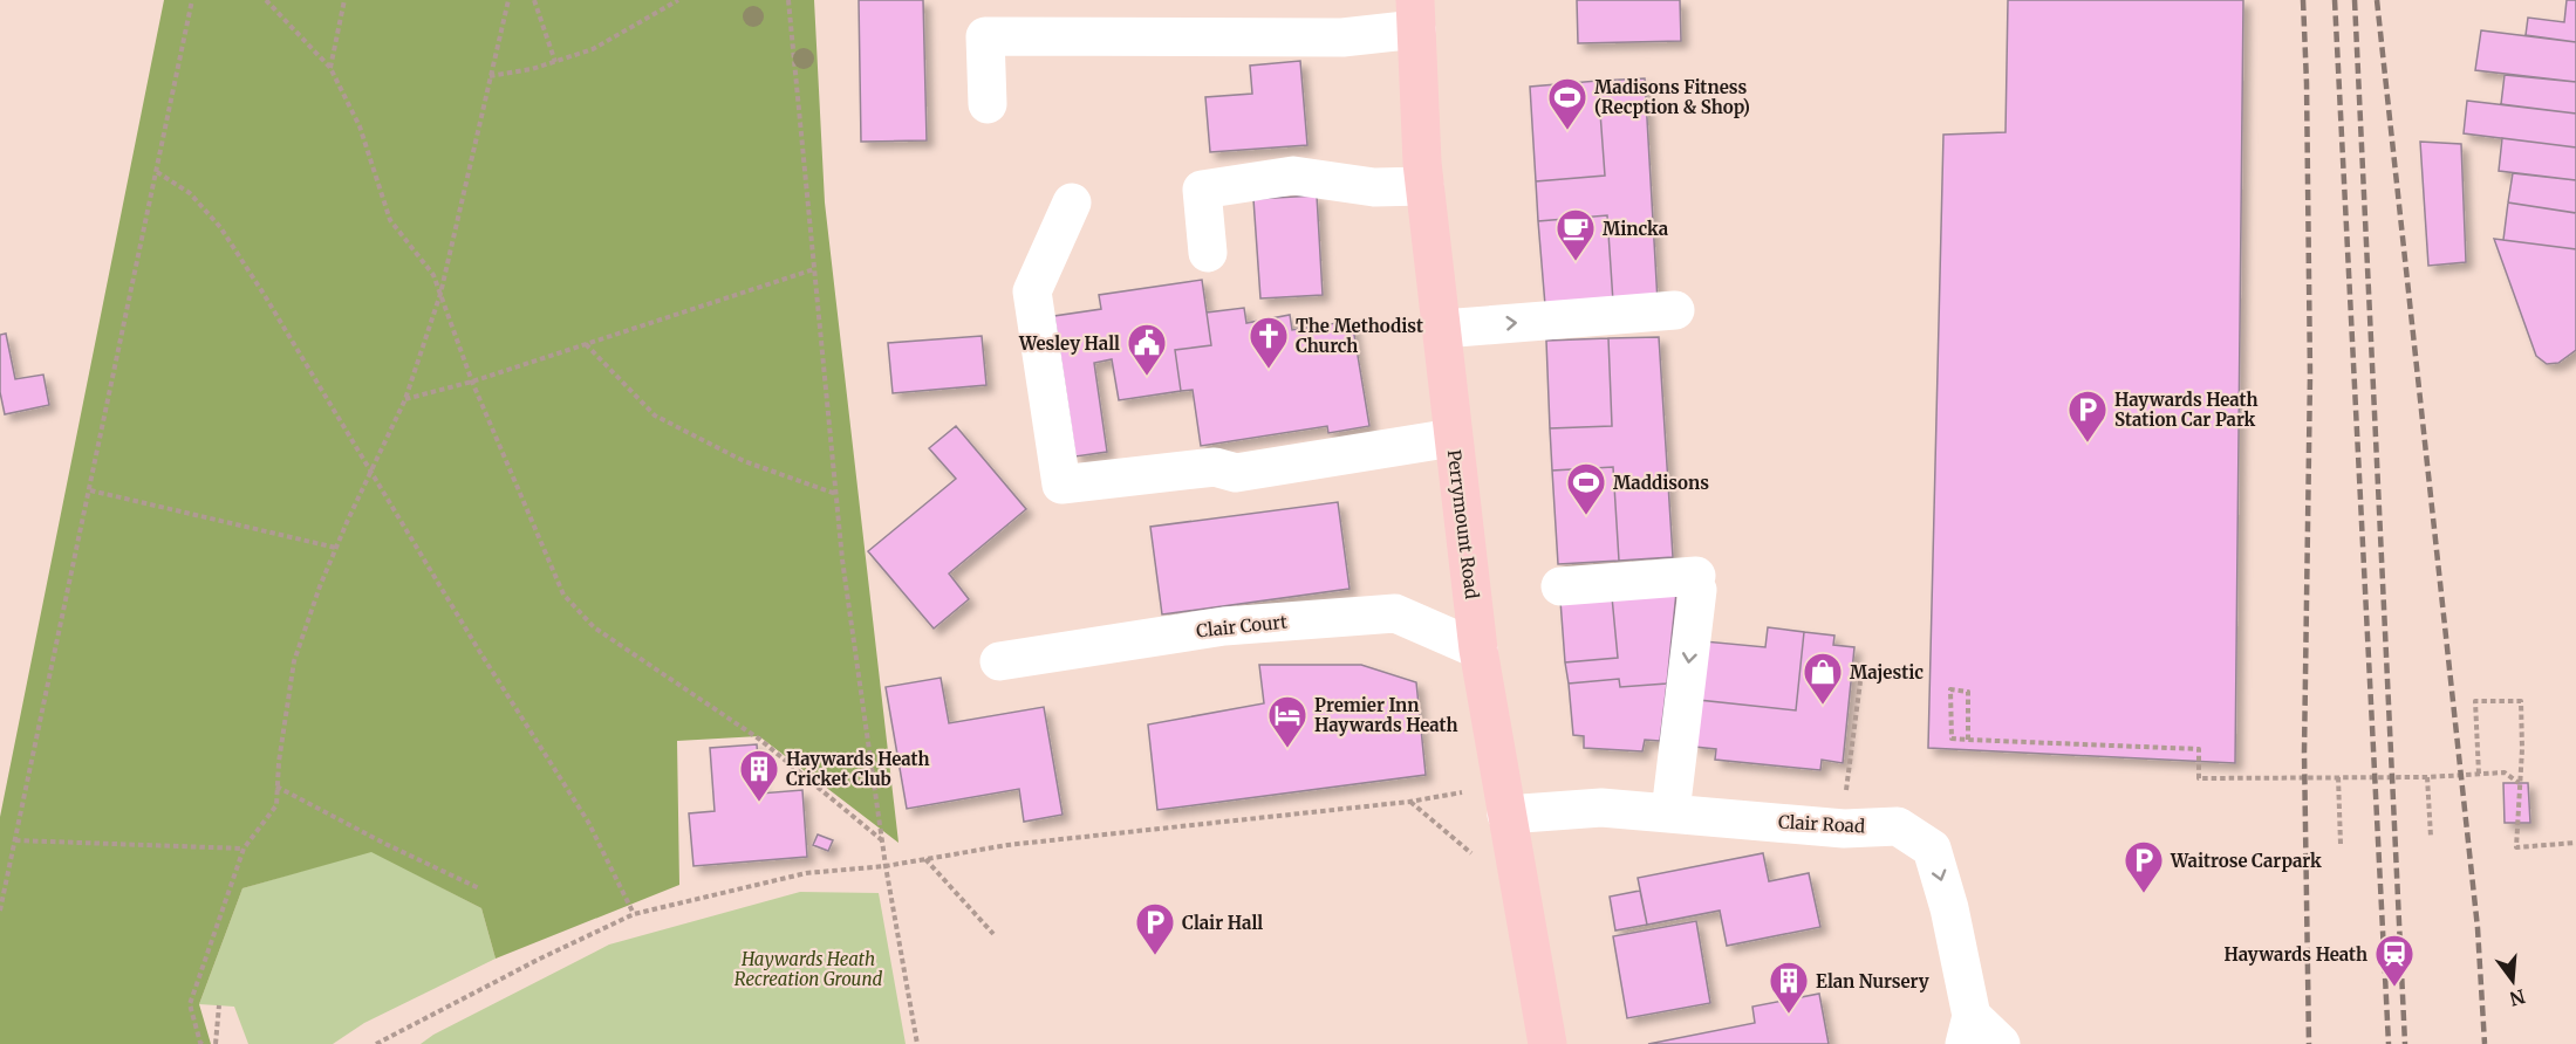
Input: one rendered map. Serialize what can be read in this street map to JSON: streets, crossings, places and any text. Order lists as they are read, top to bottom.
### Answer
{
  "streets": {
    "main road": ["Perrymount Road"],
    "street": ["Clair Court", "Clair Road"]
  },
  "crossings": [
    ["Perrymount Road", "Clair Court"],
    ["Perrymount Road", "Clair Road"]
  ],
  "one_way": ["Clair Road"],
  "parks": ["Haywards Heath Recreation Ground"],
  "places": {
    "sports": ["Madisons Fitness (Recption & Shop)", "Maddisons"],
    "cafe": ["Mincka"],
    "church": ["The Methodist Church"],
    "public building": ["Wesley Hall"],
    "parking": ["Haywards Heath Station Car Park", "Waitrose Carpark", "Clair Hall"],
    "shop": ["Majestic"],
    "hotel": ["Premier Inn Haywards Heath"],
    "building": ["Haywards Heath Cricket Club", "Elan Nursery"],
    "station": ["Haywards Heath"]
  },
  "north": "bottom"
}
